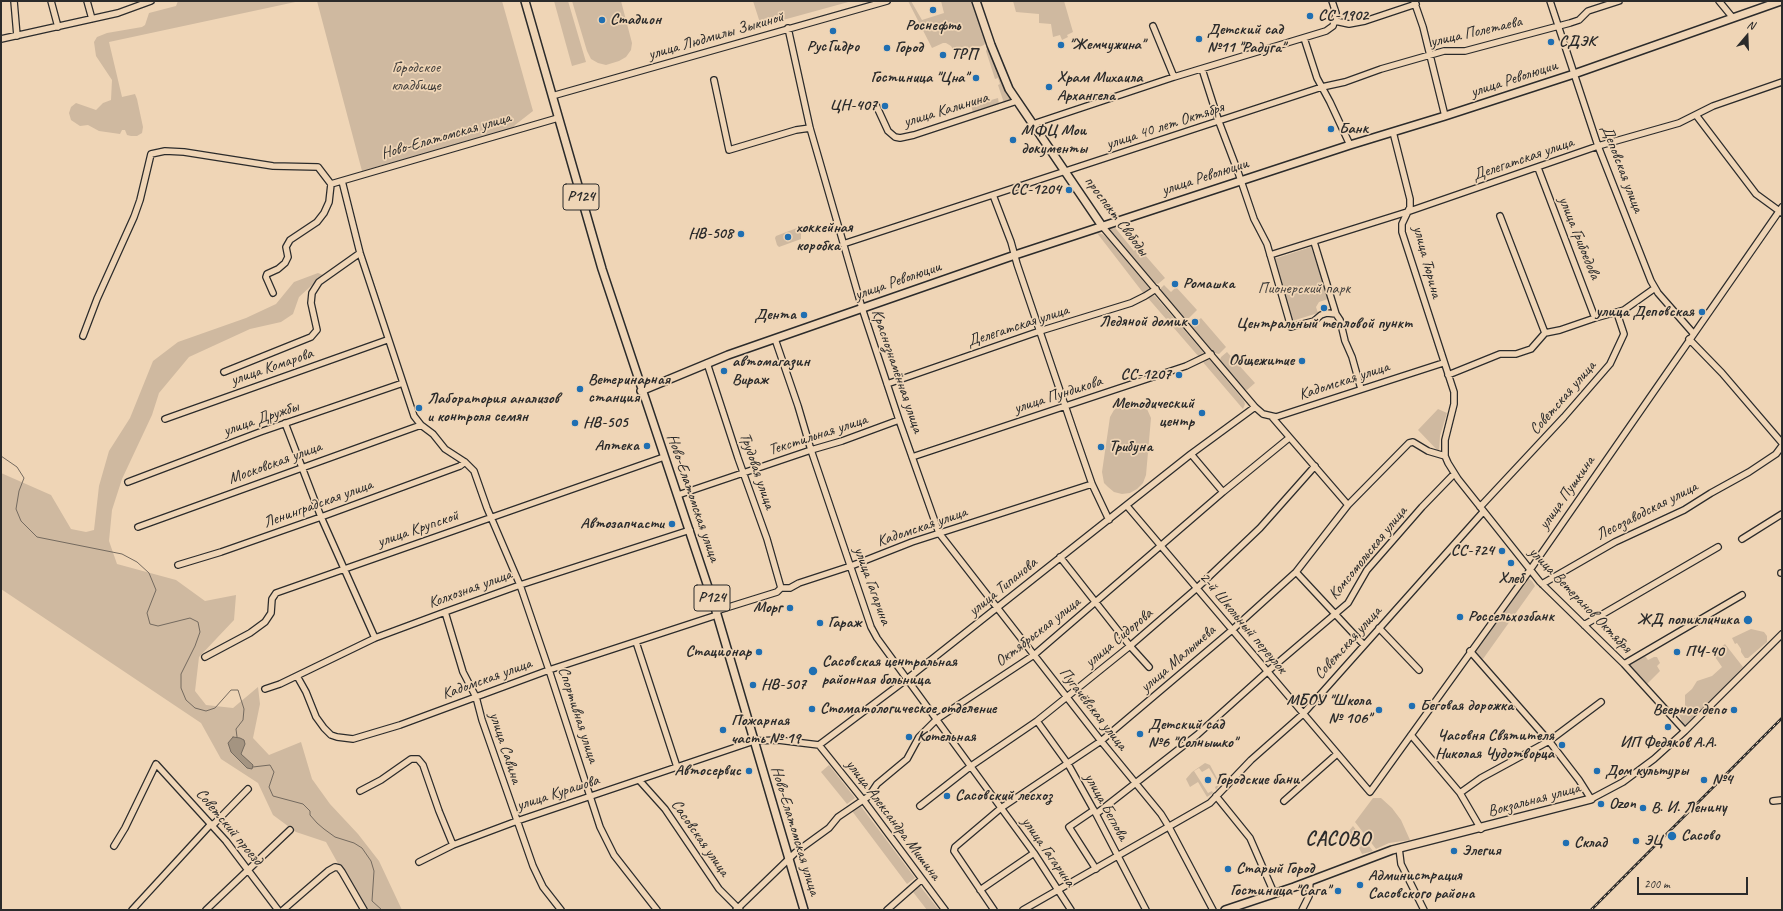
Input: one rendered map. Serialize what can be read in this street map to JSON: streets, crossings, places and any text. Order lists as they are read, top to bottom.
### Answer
{
  "streets": {
    "main road": [
      "улица Революции",
      "Ново-Елатомская улица",
      "Р124",
      "проспект Свободы",
      "Вокзальная улица"
    ],
    "street": [
      "улица Полетаева",
      "улица Людмилы Зыкиной",
      "улица Калинина",
      "улица 40 лет Октября",
      "Делегатская улица",
      "Деповская улица",
      "улица Грибоедова",
      "улица Тюрина",
      "улица Комарова",
      "Краснознамённая улица",
      "Кадомская улица",
      "улица Пундикова",
      "Советская улица",
      "улица Дружбы",
      "Текстильная улица",
      "Московская улица",
      "Трудовая улица",
      "улица Пушкина",
      "Ленинградская улица",
      "Лесозаводская улица",
      "улица Крупской",
      "Комсомольская улица",
      "улица Гагарина",
      "улица Типанова",
      "Колхозная улица",
      "улица Ветеранов Октября",
      "2-й Школьный переулок",
      "Октябрьская улица",
      "улица Сидорова",
      "улица Малышева",
      "Пугачёвская улица",
      "Спортивная улица",
      "улица Савина",
      "улица Курашова",
      "улица Беглова",
      "улица Александра Мишина",
      "Советский проезд",
      "Сасовская улица"
    ]
  },
  "crossings": [
    ["улица Полетаева", "улица 40 лет Октября"],
    ["улица Полетаева", "Деповская улица"],
    ["улица Людмилы Зыкиной", "Ново-Елатомская улица"],
    ["улица Людмилы Зыкиной", "Краснознамённая улица"],
    ["улица Революции", "Ново-Елатомская улица"],
    ["улица Революции", "Деповская улица"],
    ["улица Революции", "проспект Свободы"],
    ["улица Революции", "улица Тюрина"],
    ["улица Революции", "Краснознамённая улица"],
    ["улица Революции", "Трудовая улица"],
    ["улица Революции", "улица Гагарина"],
    ["улица Калинина", "проспект Свободы"],
    ["улица 40 лет Октября", "проспект Свободы"],
    ["улица 40 лет Октября", "Краснознамённая улица"],
    ["Ново-Елатомская улица", "Кадомская улица"],
    ["Ново-Елатомская улица", "Текстильная улица"],
    ["Ново-Елатомская улица", "улица Крупской"],
    ["Ново-Елатомская улица", "Колхозная улица"],
    ["Ново-Елатомская улица", "Октябрьская улица"],
    ["Ново-Елатомская улица", "улица Курашова"],
    ["Делегатская улица", "Деповская улица"],
    ["Делегатская улица", "проспект Свободы"],
    ["Делегатская улица", "улица Грибоедова"],
    ["Делегатская улица", "улица Тюрина"],
    ["Делегатская улица", "Краснознамённая улица"],
    ["Деповская улица", "улица Пушкина"],
    ["проспект Свободы", "улица Пундикова"],
    ["проспект Свободы", "улица Типанова"],
    ["улица Тюрина", "Кадомская улица"],
    ["улица Тюрина", "улица Ветеранов Октября"],
    ["улица Тюрина", "улица Малышева"],
    ["Краснознамённая улица", "Кадомская улица"],
    ["Краснознамённая улица", "улица Пундикова"],
    ["Краснознамённая улица", "Текстильная улица"],
    ["Краснознамённая улица", "Пугачёвская улица"],
    ["Кадомская улица", "Трудовая улица"],
    ["Кадомская улица", "улица Гагарина"],
    ["Кадомская улица", "Колхозная улица"],
    ["Кадомская улица", "Пугачёвская улица"],
    ["Кадомская улица", "Спортивная улица"],
    ["Кадомская улица", "улица Савина"],
    ["Советская улица", "Комсомольская улица"],
    ["Советская улица", "улица Гагарина"],
    ["Советская улица", "улица Ветеранов Октября"],
    ["Советская улица", "2-й Школьный переулок"],
    ["Советская улица", "Пугачёвская улица"],
    ["Советская улица", "улица Беглова"],
    ["Текстильная улица", "Трудовая улица"],
    ["Текстильная улица", "улица Гагарина"],
    ["улица Пушкина", "улица Ветеранов Октября"],
    ["улица Пушкина", "2-й Школьный переулок"],
    ["Ленинградская улица", "Спортивная улица"],
    ["Лесозаводская улица", "улица Ветеранов Октября"],
    ["улица Крупской", "Спортивная улица"],
    ["Комсомольская улица", "улица Ветеранов Октября"],
    ["Комсомольская улица", "2-й Школьный переулок"],
    ["Комсомольская улица", "Пугачёвская улица"],
    ["Комсомольская улица", "улица Беглова"],
    ["улица Гагарина", "улица Типанова"],
    ["улица Гагарина", "Октябрьская улица"],
    ["улица Гагарина", "улица Сидорова"],
    ["улица Гагарина", "улица Малышева"],
    ["улица Типанова", "2-й Школьный переулок"],
    ["улица Типанова", "Пугачёвская улица"],
    ["улица Типанова", "улица Александра Мишина"],
    ["Колхозная улица", "Спортивная улица"],
    ["Колхозная улица", "улица Савина"],
    ["улица Ветеранов Октября", "улица Малышева"],
    ["улица Ветеранов Октября", "Вокзальная улица"],
    ["2-й Школьный переулок", "Октябрьская улица"],
    ["2-й Школьный переулок", "улица Сидорова"],
    ["2-й Школьный переулок", "улица Малышева"],
    ["Октябрьская улица", "Пугачёвская улица"],
    ["Октябрьская улица", "улица Александра Мишина"],
    ["Октябрьская улица", "Сасовская улица"],
    ["улица Сидорова", "Пугачёвская улица"],
    ["улица Сидорова", "улица Беглова"],
    ["улица Малышева", "Пугачёвская улица"],
    ["улица Малышева", "улица Беглова"],
    ["Спортивная улица", "улица Курашова"],
    ["улица Савина", "улица Курашова"],
    ["улица Курашова", "Сасовская улица"]
  ],
  "districts": ["САСОВО"],
  "parks": ["Городское кладбище", "Пионерский парк"],
  "places": [
    "Роснефть",
    "СС-1902",
    "Стадион",
    "РусГидро",
    "Детский сад №11 \"Радуга\"",
    "СДЭК",
    "\"Жемчужина\"",
    "Город",
    "ТРП",
    "Гостиница \"Цна\"",
    "Храм Михаила Архангела",
    "ЦН-407",
    "Банк",
    "МФЦ Мои документы",
    "СС-1204",
    "НВ-508",
    "хоккейная коробка",
    "Ромашка",
    "Центральный тепловой пункт",
    "улица Деповская",
    "Дента",
    "Ледяной домик",
    "Общежитие",
    "автомагазин Вираж",
    "СС-1207",
    "Ветеринарная станция",
    "Лаборатория анализов и контроля семян",
    "Методический центр",
    "НВ-505",
    "Аптека",
    "Трибуна",
    "Автозапчасти",
    "СС-724",
    "Хлеб",
    "Морг",
    "Россельхозбанк",
    "ЖД поликлиника",
    "Гараж",
    "Стационар",
    "ПЧ-40",
    "Сасовская центральная районная больница",
    "НВ-507",
    "Беговая дорожка",
    "Стоматологическое отделение",
    "МБОУ \"Школа № 106\"",
    "Веерное депо",
    "ИП Федяков А.А.",
    "Пожарная часть № 19",
    "Детский сад №6 \"Солнышко\"",
    "Котельная",
    "Часовня Святителя Николая Чудотворца",
    "Автосервис",
    "Дом культуры",
    "Городские бани",
    "№4",
    "Сасовский лесхоз",
    "Ozon",
    "В. И. Ленину",
    "Сасово",
    "ЭЦ",
    "Склад",
    "Элегия",
    "Старый Город",
    "Администрация Сасовского района",
    "Гостиница \"Сага\""
  ],
  "scale_bar": "200 m",
  "north": "top"
}
